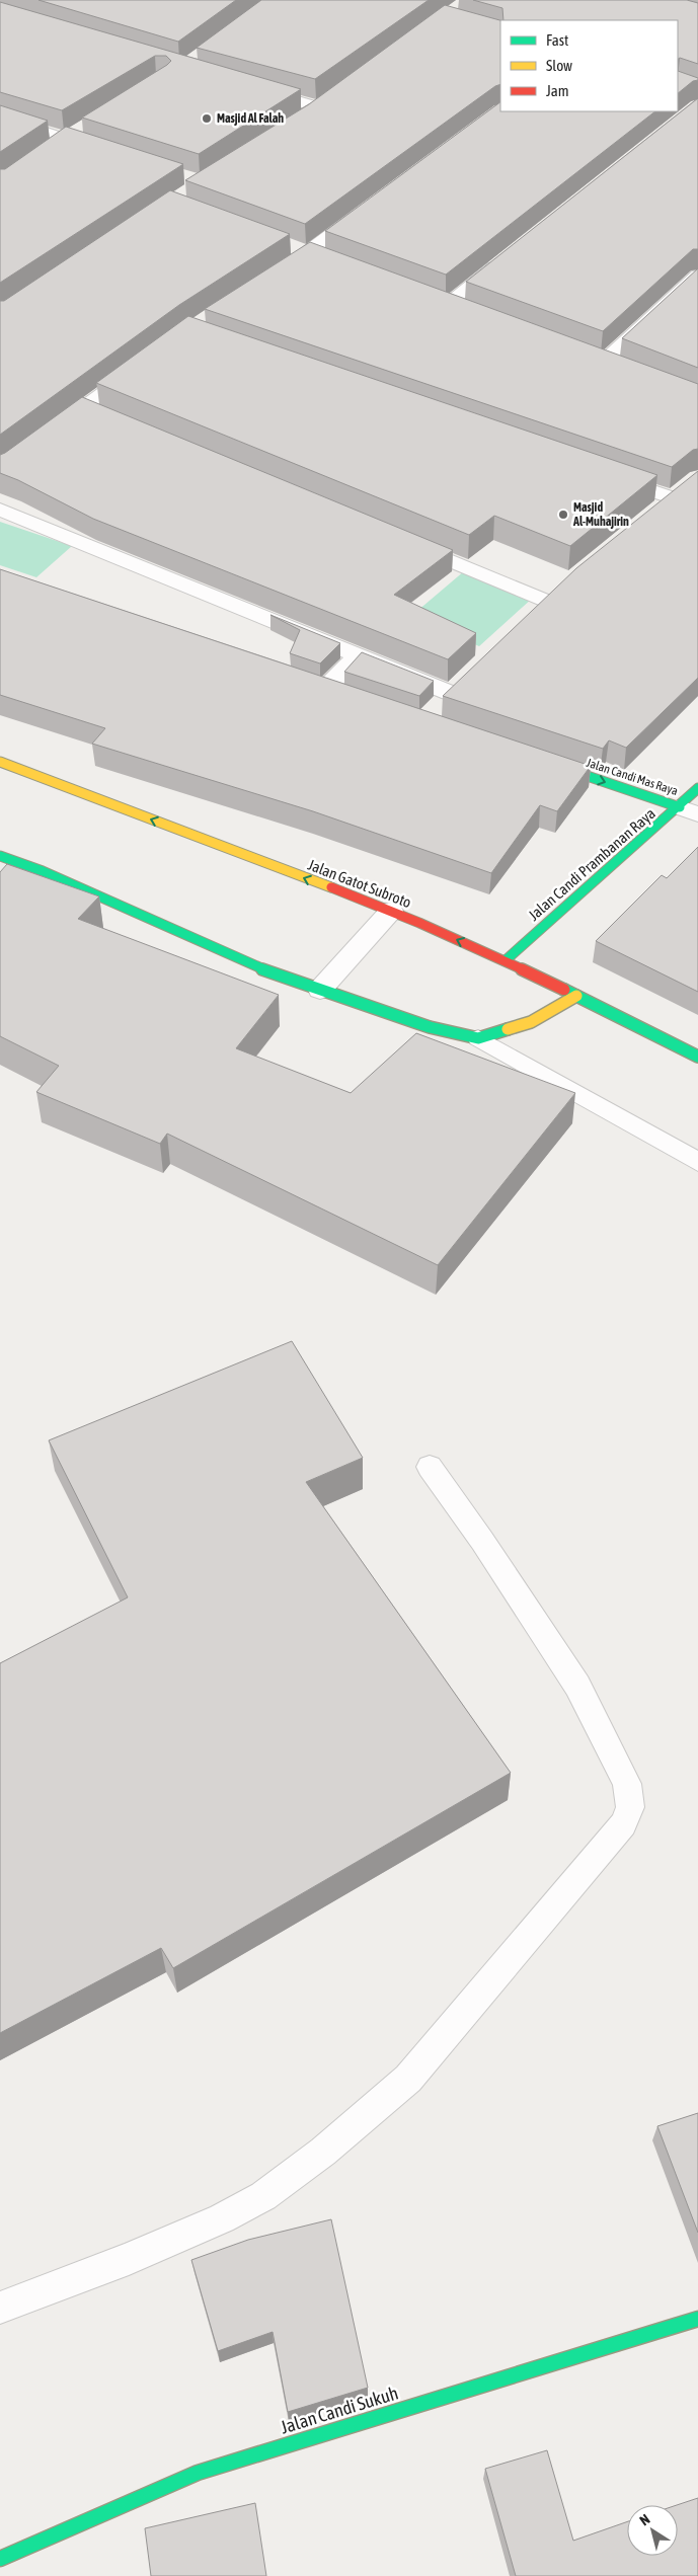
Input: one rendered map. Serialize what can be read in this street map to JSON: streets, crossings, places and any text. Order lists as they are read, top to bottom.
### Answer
{
  "streets": {
    "street": [
      "Jalan Candi Mas Raya",
      "Jalan Candi Prambanan Raya",
      "Jalan Gatot Subroto",
      "Jalan Candi Sukuh"
    ]
  },
  "crossings": [
    ["Jalan Candi Mas Raya", "Jalan Candi Prambanan Raya"],
    ["Jalan Candi Prambanan Raya", "Jalan Gatot Subroto"]
  ],
  "one_way": ["Jalan Candi Mas Raya"],
  "places": ["Masjid Al Falah", "Masjid Al-Muhajirin"],
  "legend": ["Fast", "Slow", "Jam"],
  "north": "top left"
}
